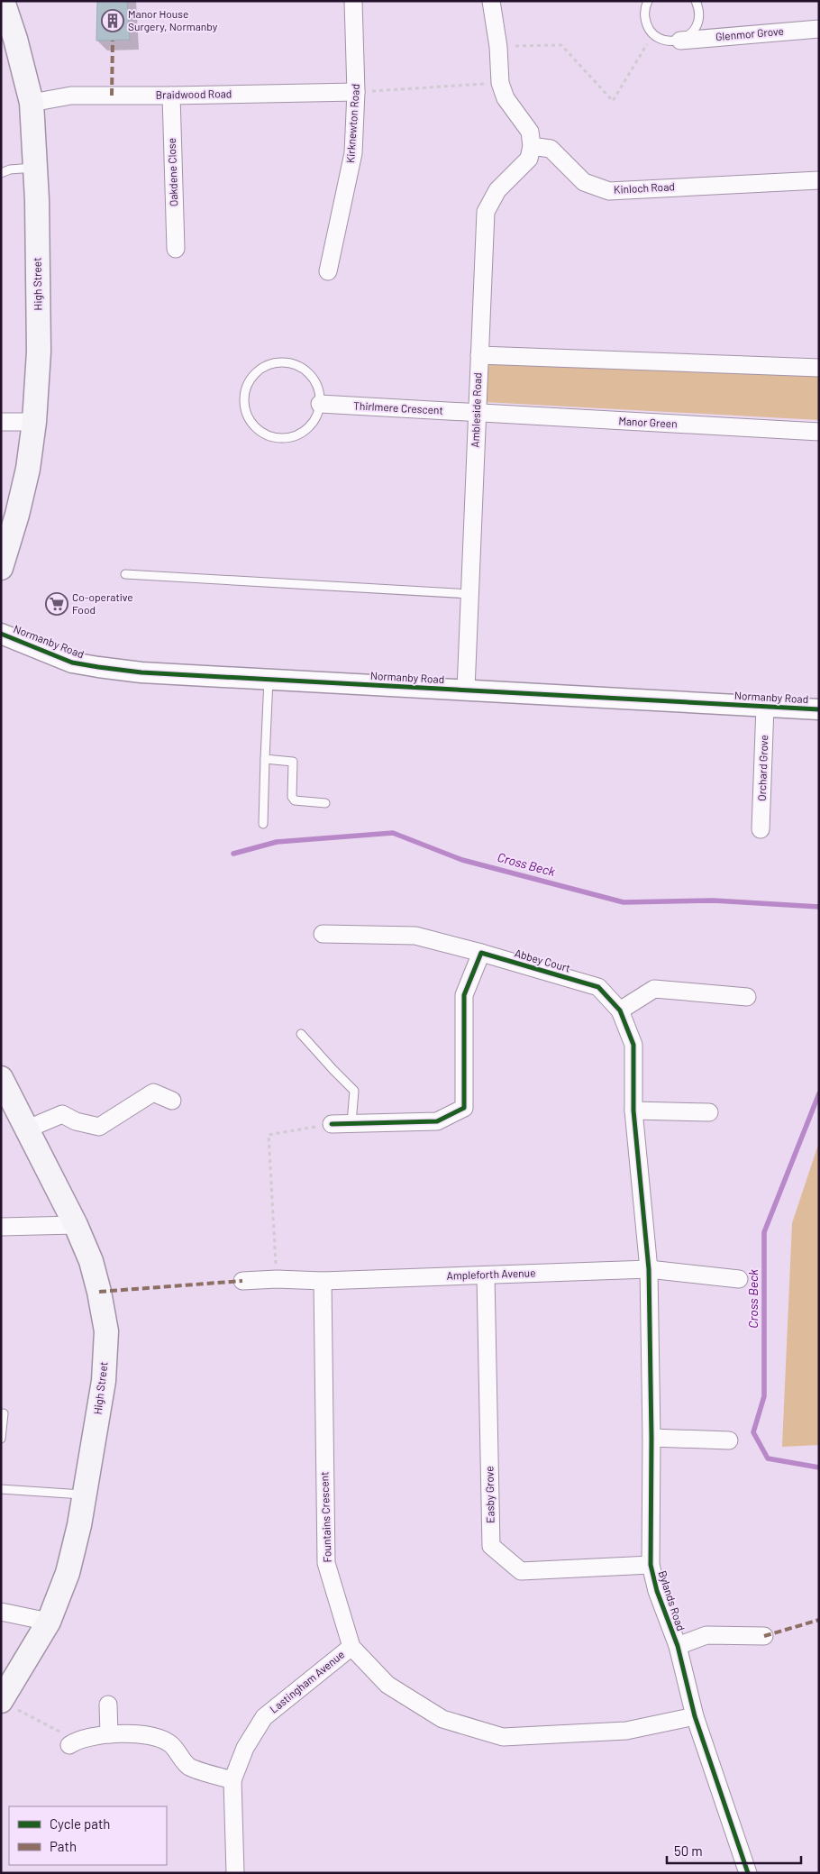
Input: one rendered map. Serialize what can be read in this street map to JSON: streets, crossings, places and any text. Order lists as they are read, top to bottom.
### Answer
{
  "streets": {
    "main road": ["High Street"],
    "street": [
      "Glenmor Grove",
      "Braidwood Road",
      "Kirknewton Road",
      "Oakdene Close",
      "Kinloch Road",
      "Thirlmere Crescent",
      "Ambleside Road",
      "Manor Green",
      "Normanby Road",
      "Orchard Grove",
      "Abbey Court",
      "Ampleforth Avenue",
      "Easby Grove",
      "Fountains Crescent",
      "Bylands Road",
      "Lastingham Avenue"
    ]
  },
  "crossings": [
    ["Braidwood Road", "Kirknewton Road"],
    ["Braidwood Road", "Oakdene Close"],
    ["Braidwood Road", "High Street"],
    ["Kinloch Road", "Ambleside Road"],
    ["Thirlmere Crescent", "Ambleside Road"],
    ["Thirlmere Crescent", "Manor Green"],
    ["Ambleside Road", "Manor Green"],
    ["Ambleside Road", "Normanby Road"],
    ["Normanby Road", "Orchard Grove"],
    ["Abbey Court", "Ampleforth Avenue"],
    ["Abbey Court", "Bylands Road"],
    ["Ampleforth Avenue", "Easby Grove"],
    ["Ampleforth Avenue", "Fountains Crescent"],
    ["Ampleforth Avenue", "Bylands Road"],
    ["Easby Grove", "Bylands Road"],
    ["Fountains Crescent", "Bylands Road"],
    ["Fountains Crescent", "Lastingham Avenue"]
  ],
  "water": ["Cross Beck"],
  "places": {
    "building": ["Manor House Surgery, Normanby"],
    "supermarket": ["Co-operative Food"]
  },
  "legend": ["Cycle path", "Path"],
  "scale_bar": "50 m"
}
